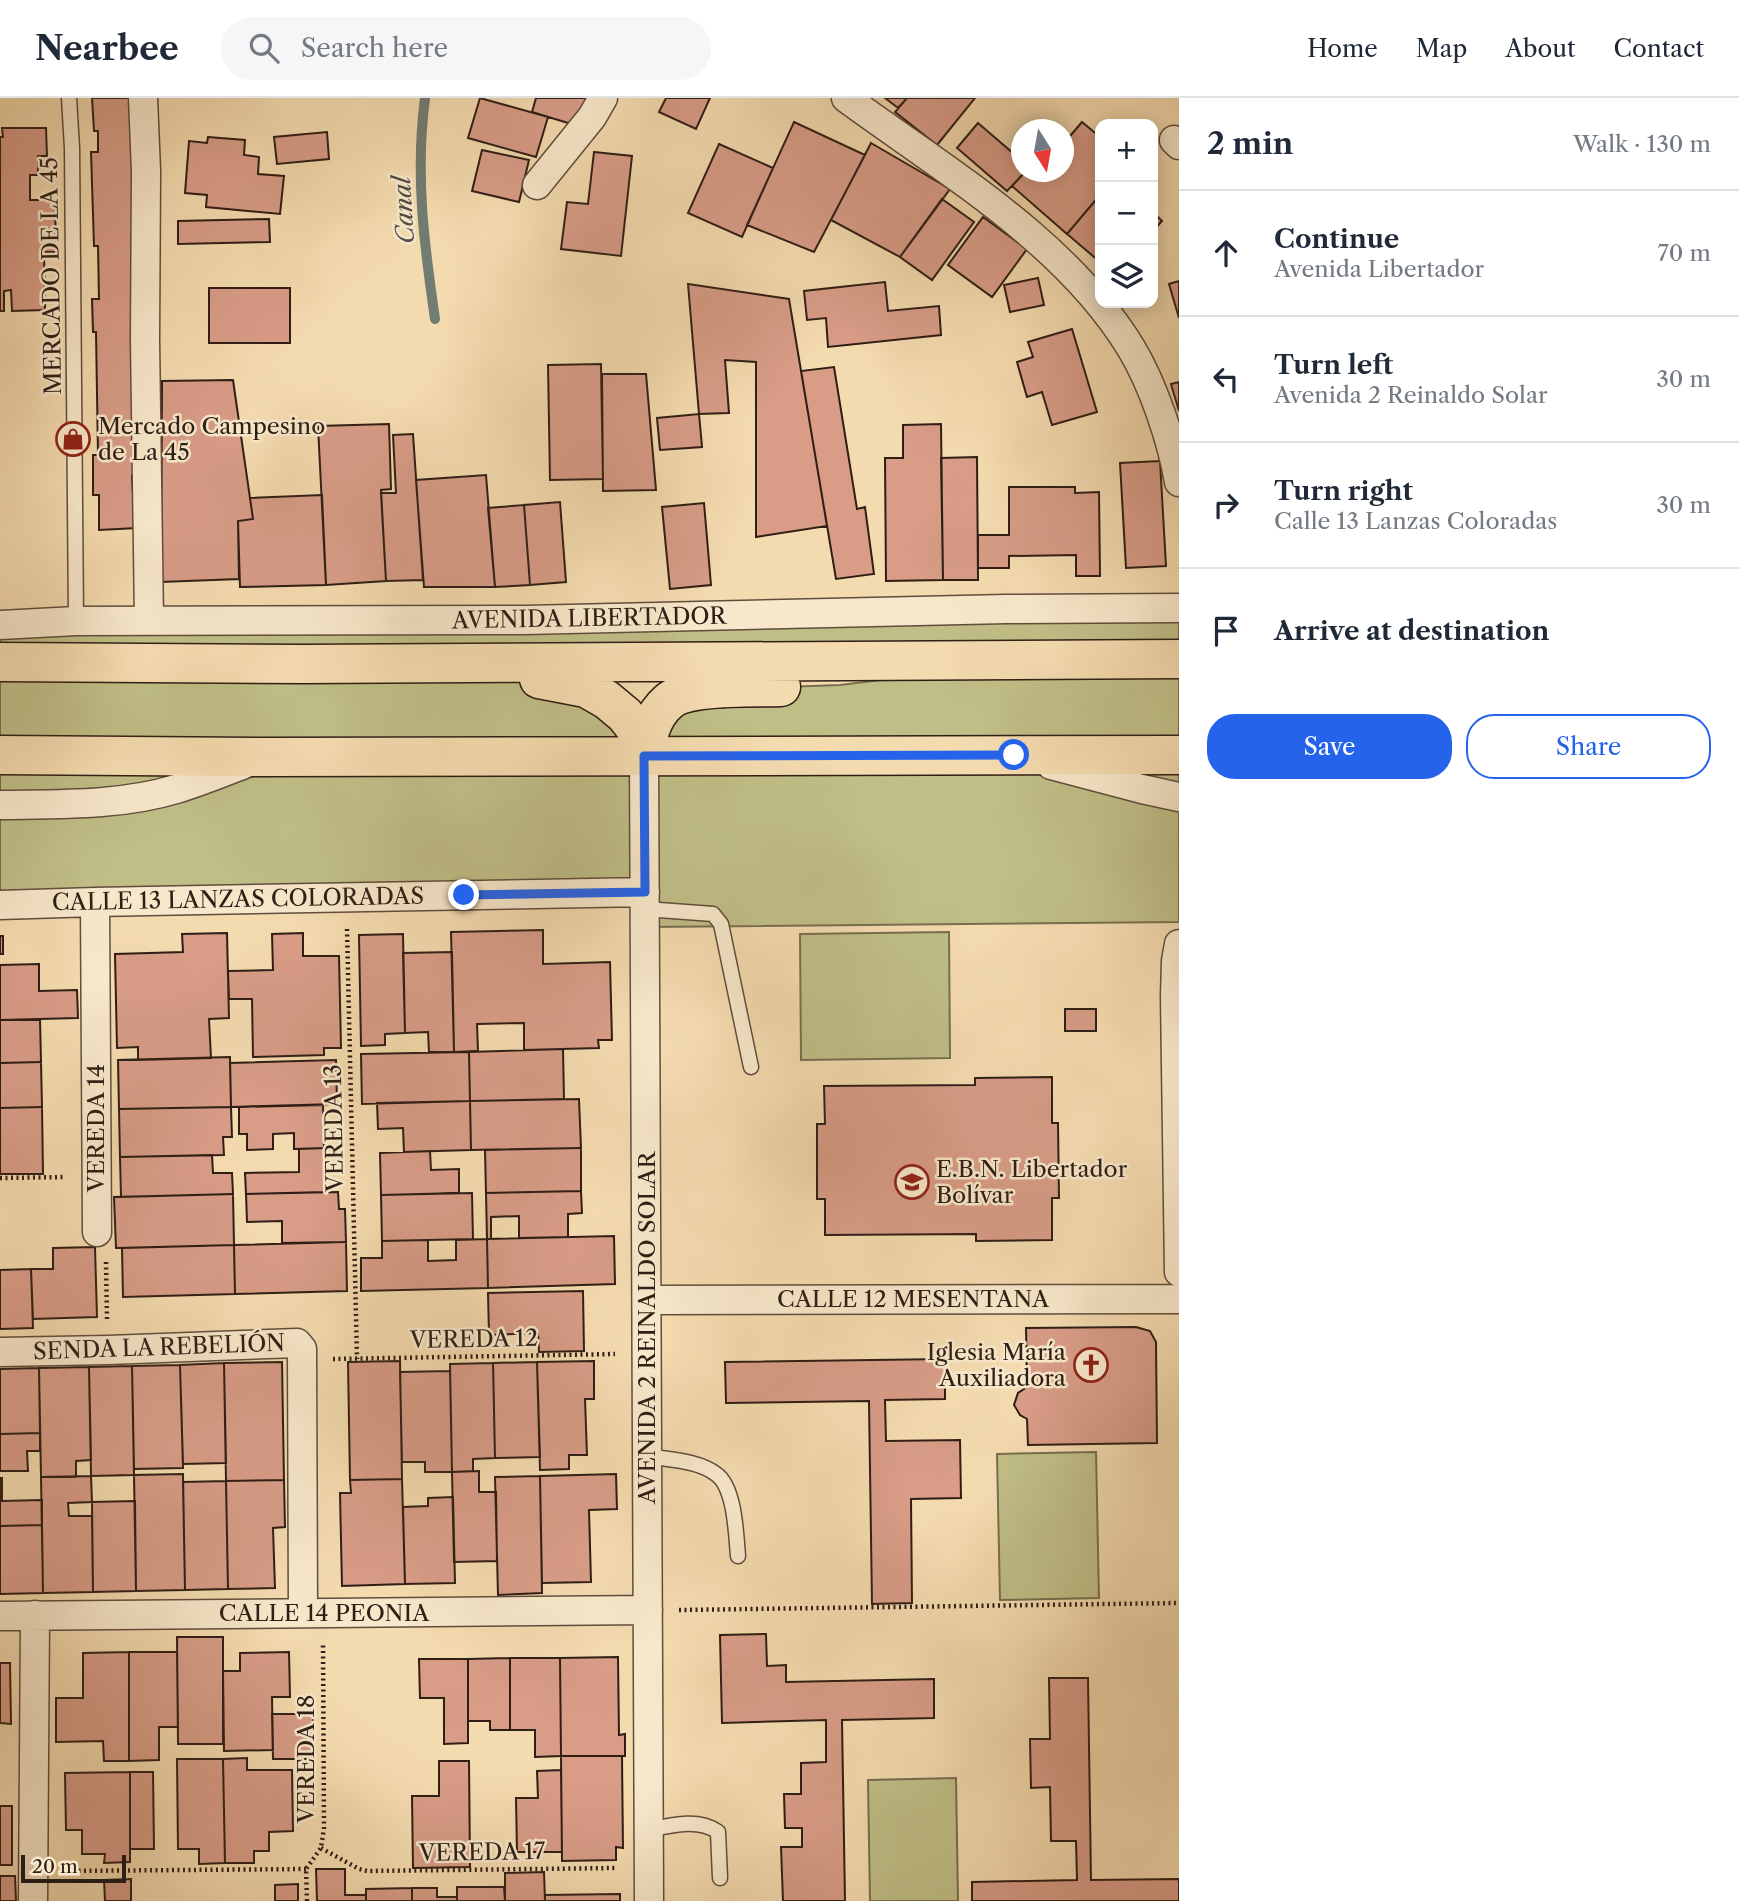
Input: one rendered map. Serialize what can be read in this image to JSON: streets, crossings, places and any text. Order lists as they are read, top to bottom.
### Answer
{
  "streets": {
    "main road": ["AVENIDA LIBERTADOR"],
    "street": [
      "CALLE 13 LANZAS COLORADAS",
      "VEREDA 14",
      "CALLE 12 MESENTANA",
      "AVENIDA 2 REINALDO SOLAR",
      "SENDA LA REBELIÓN",
      "CALLE 14 PEONIA"
    ],
    "lane": ["MERCADO DE LA 45"],
    "path": [
      "VEREDA 13",
      "VEREDA 12",
      "VEREDA 18",
      "VEREDA 17"
    ]
  },
  "crossings": [
    ["MERCADO DE LA 45", "AVENIDA LIBERTADOR"],
    ["CALLE 13 LANZAS COLORADAS", "VEREDA 14"],
    ["CALLE 13 LANZAS COLORADAS", "VEREDA 13"],
    ["CALLE 13 LANZAS COLORADAS", "AVENIDA 2 REINALDO SOLAR"],
    ["VEREDA 13", "VEREDA 12"],
    ["CALLE 12 MESENTANA", "AVENIDA 2 REINALDO SOLAR"],
    ["AVENIDA 2 REINALDO SOLAR", "VEREDA 12"],
    ["AVENIDA 2 REINALDO SOLAR", "CALLE 14 PEONIA"],
    ["AVENIDA 2 REINALDO SOLAR", "VEREDA 17"],
    ["VEREDA 12", "SENDA LA REBELIÓN"],
    ["SENDA LA REBELIÓN", "CALLE 14 PEONIA"],
    ["SENDA LA REBELIÓN", "VEREDA 18"],
    ["CALLE 14 PEONIA", "VEREDA 18"],
    ["VEREDA 18", "VEREDA 17"]
  ],
  "water": ["Canal"],
  "places": {
    "shop": ["Mercado Campesino de La 45"],
    "school or university": ["E.B.N. Libertador Bolívar"],
    "church": ["Iglesia María Auxiliadora"]
  },
  "scale_bar": "20 m",
  "north": "bottom",
  "page": {
    "header": "Nearbee",
    "search": "Search here",
    "nav": [
      "Home",
      "Map",
      "About",
      "Contact"
    ],
    "heading": ["2 min", "Walk · 130 m"],
    "map_buttons": ["+", "−"],
    "list": [
      ["Continue", "Avenida Libertador", "70 m"],
      ["Turn left", "Avenida 2 Reinaldo Solar", "30 m"],
      ["Turn right", "Calle 13 Lanzas Coloradas", "30 m"],
      "Arrive at destination"
    ],
    "buttons": ["Save", "Share"],
    "scale": "20 m"
  }
}
